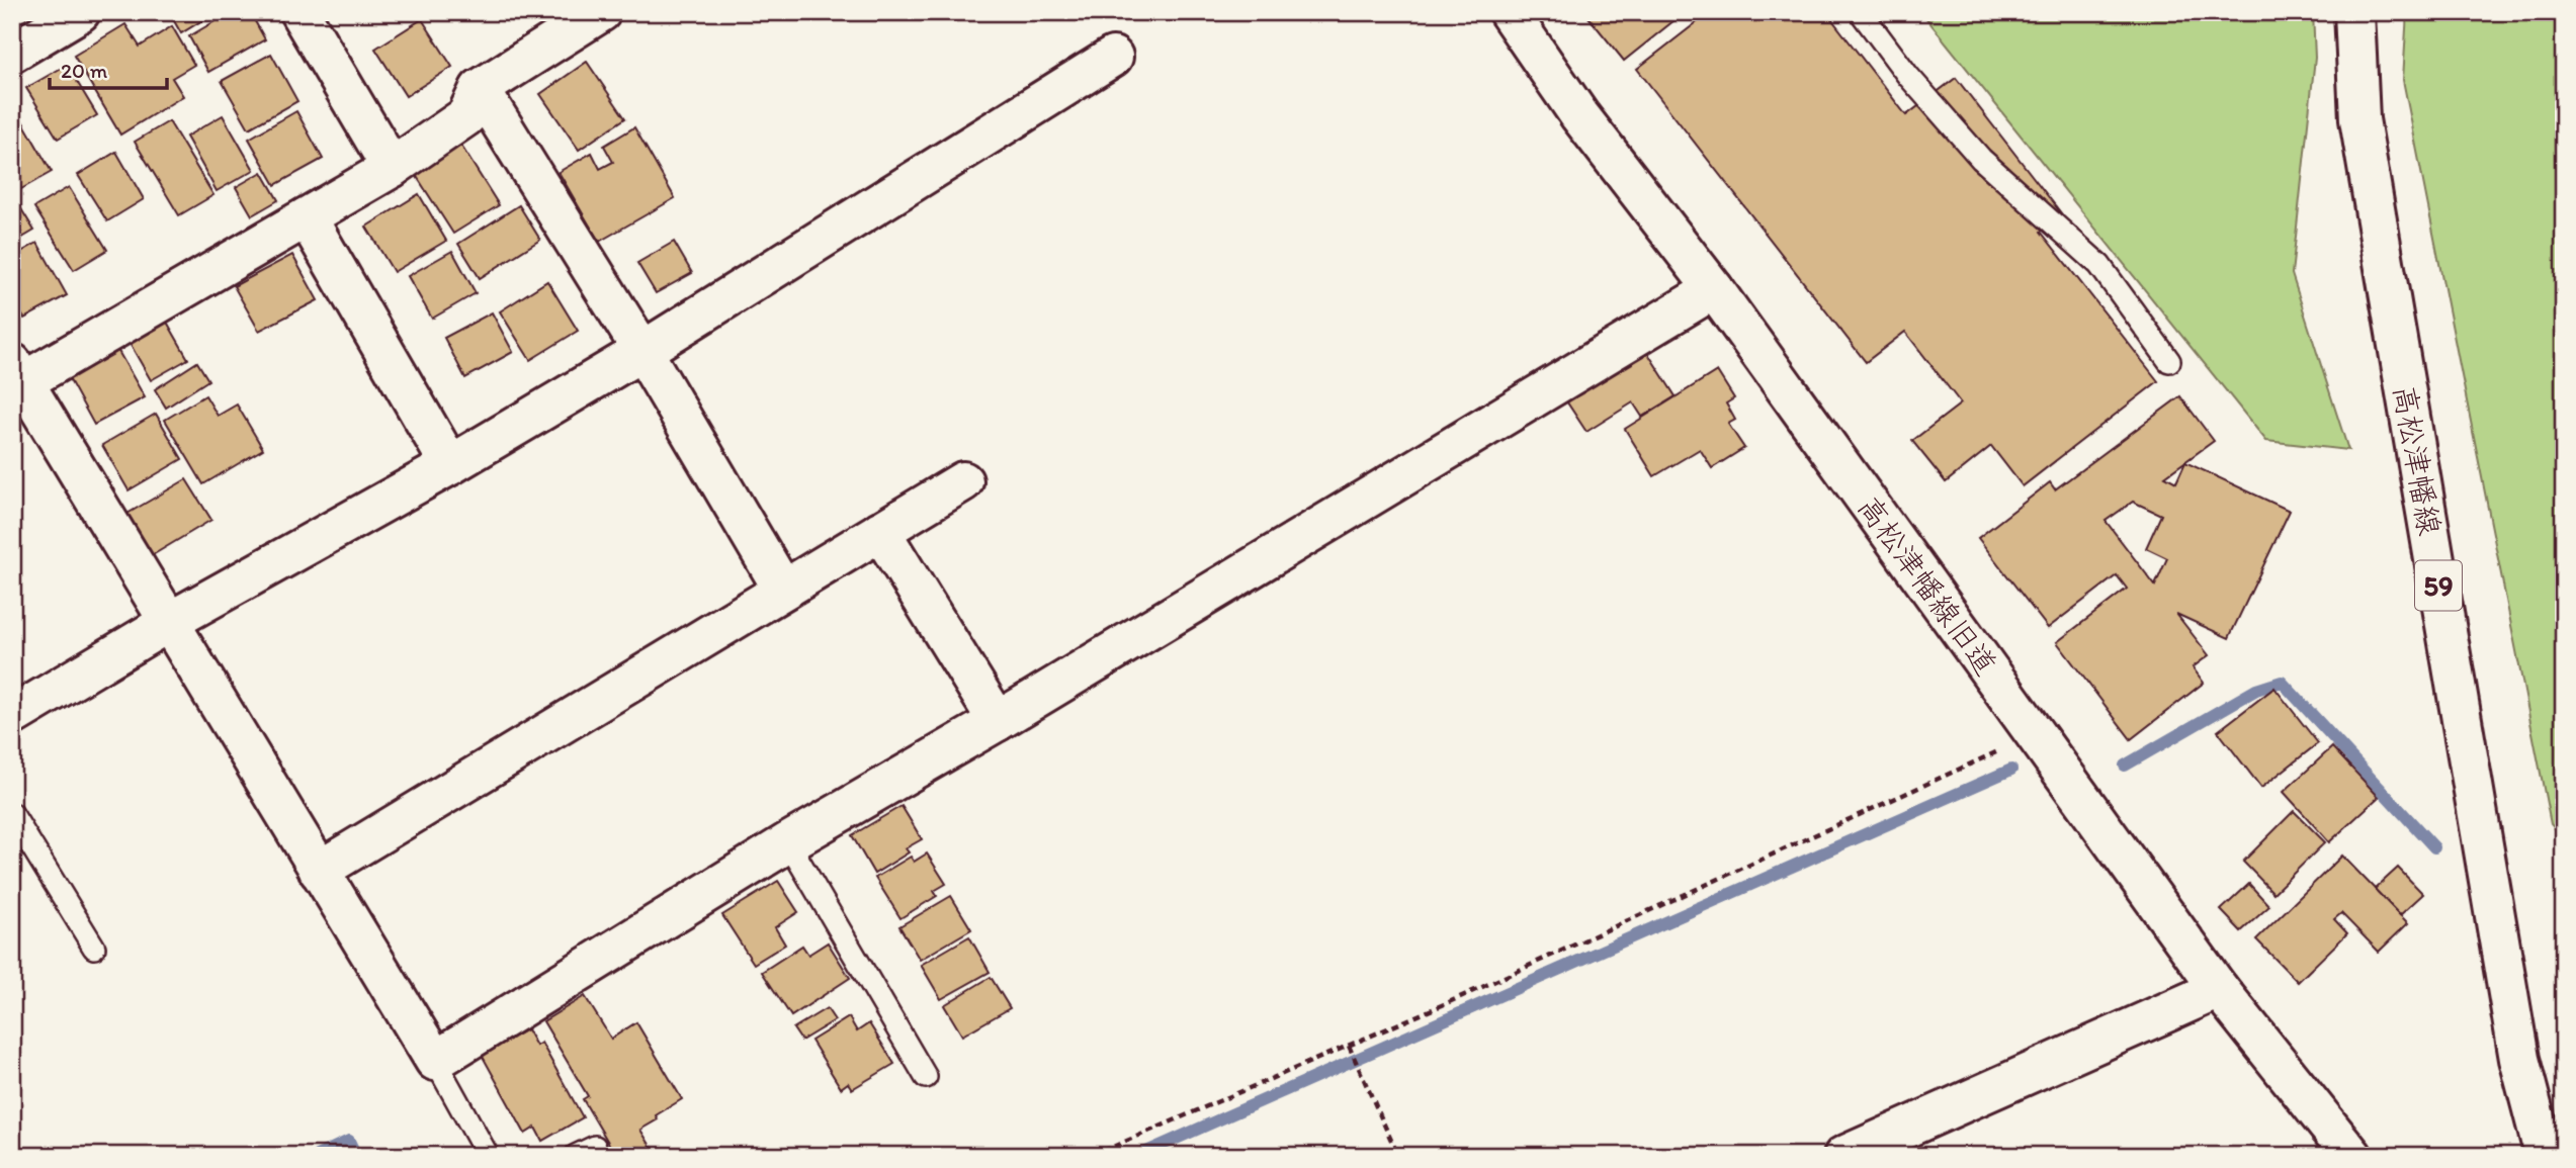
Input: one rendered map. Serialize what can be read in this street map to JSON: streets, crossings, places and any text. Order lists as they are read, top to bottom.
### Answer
{
  "streets": {
    "street": ["高松津幡線", "高松津幡線旧道", "59"]
  },
  "scale_bar": "20 m"
}
